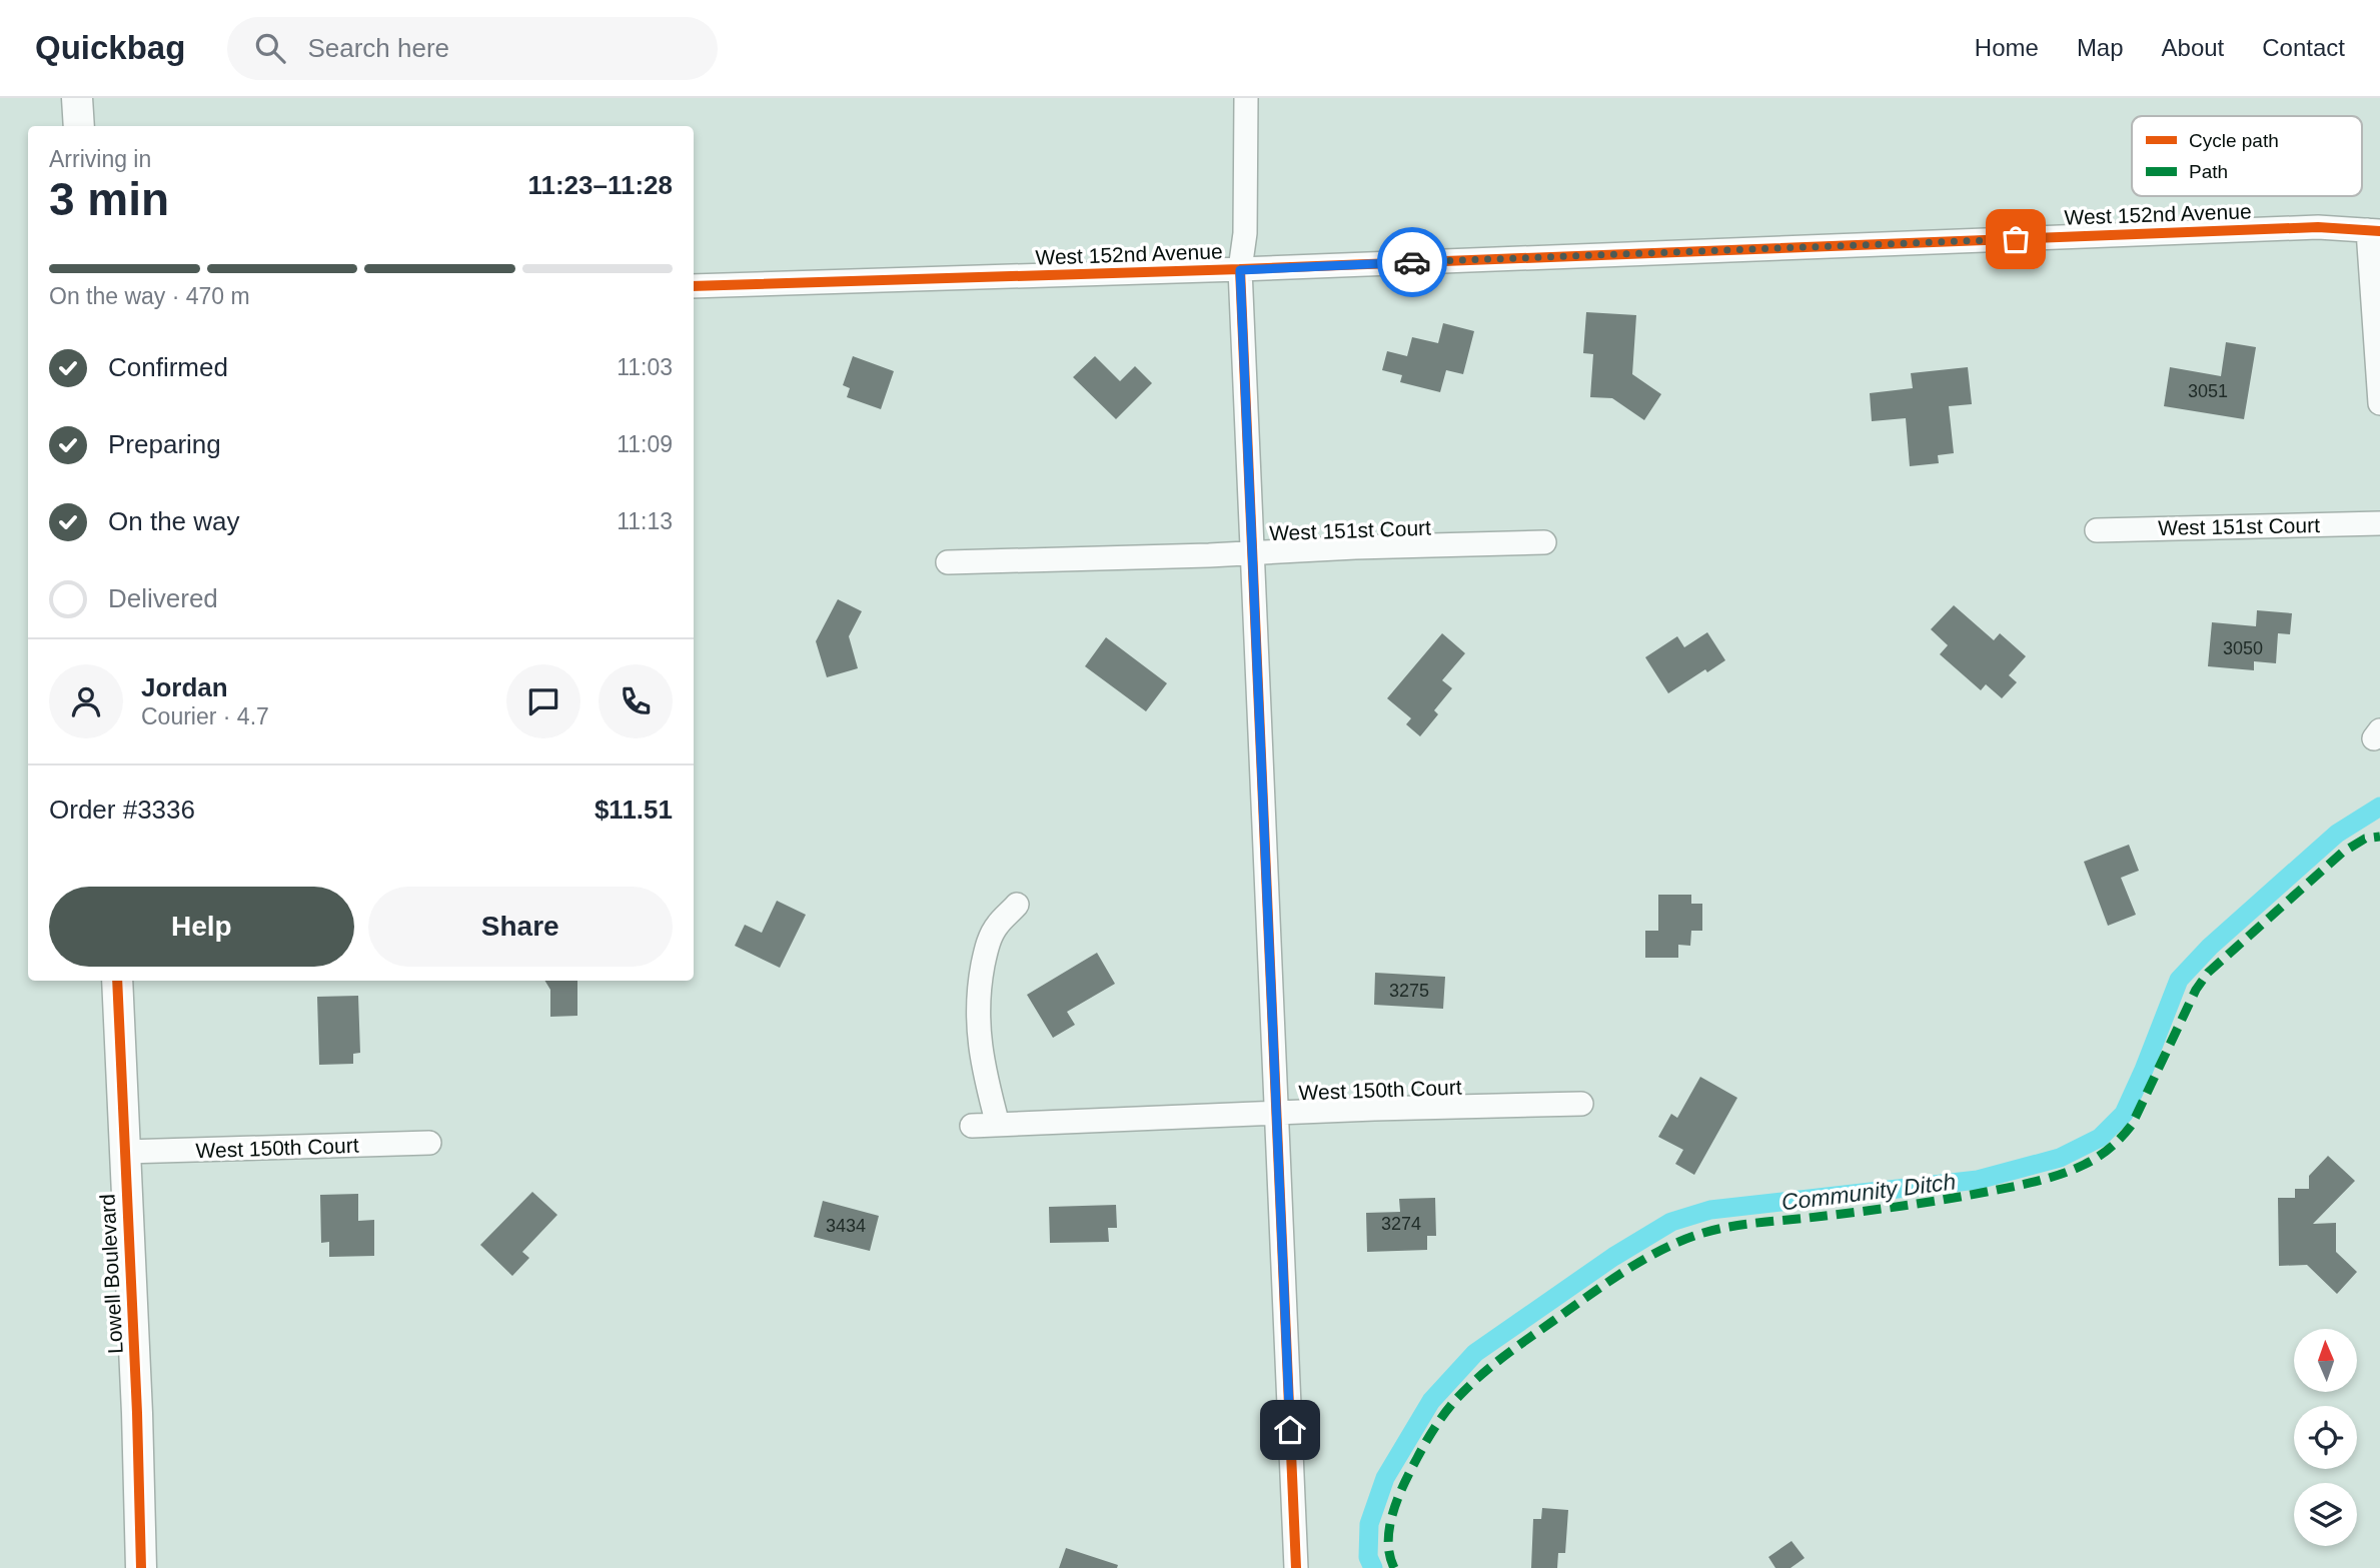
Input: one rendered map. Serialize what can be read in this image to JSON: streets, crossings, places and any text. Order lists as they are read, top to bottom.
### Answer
{
  "streets": {
    "main road": ["Lowell Boulevard"],
    "street": ["West 152nd Avenue", "West 151st Court", "West 150th Court"]
  },
  "crossings": [
    ["West 150th Court", "Lowell Boulevard"]
  ],
  "water": ["Community Ditch"],
  "house_numbers": [
    "3051",
    "3050",
    "3275",
    "3274",
    "3434"
  ],
  "legend": ["Cycle path", "Path"],
  "north": "top",
  "page": {
    "header": "Quickbag",
    "search": "Search here",
    "nav": [
      "Home",
      "Map",
      "About",
      "Contact"
    ],
    "heading": ["3 min", "Arriving in", "11:23–11:28"],
    "panel": [
      "Jordan",
      "Courier · 4.7",
      "Order #3336",
      "$11.51"
    ],
    "bar": "On the way · 470 m",
    "list": [
      ["Confirmed", "11:03"],
      ["Preparing", "11:09"],
      ["On the way", "11:13"],
      "Delivered"
    ],
    "buttons": ["Help", "Share"]
  }
}
